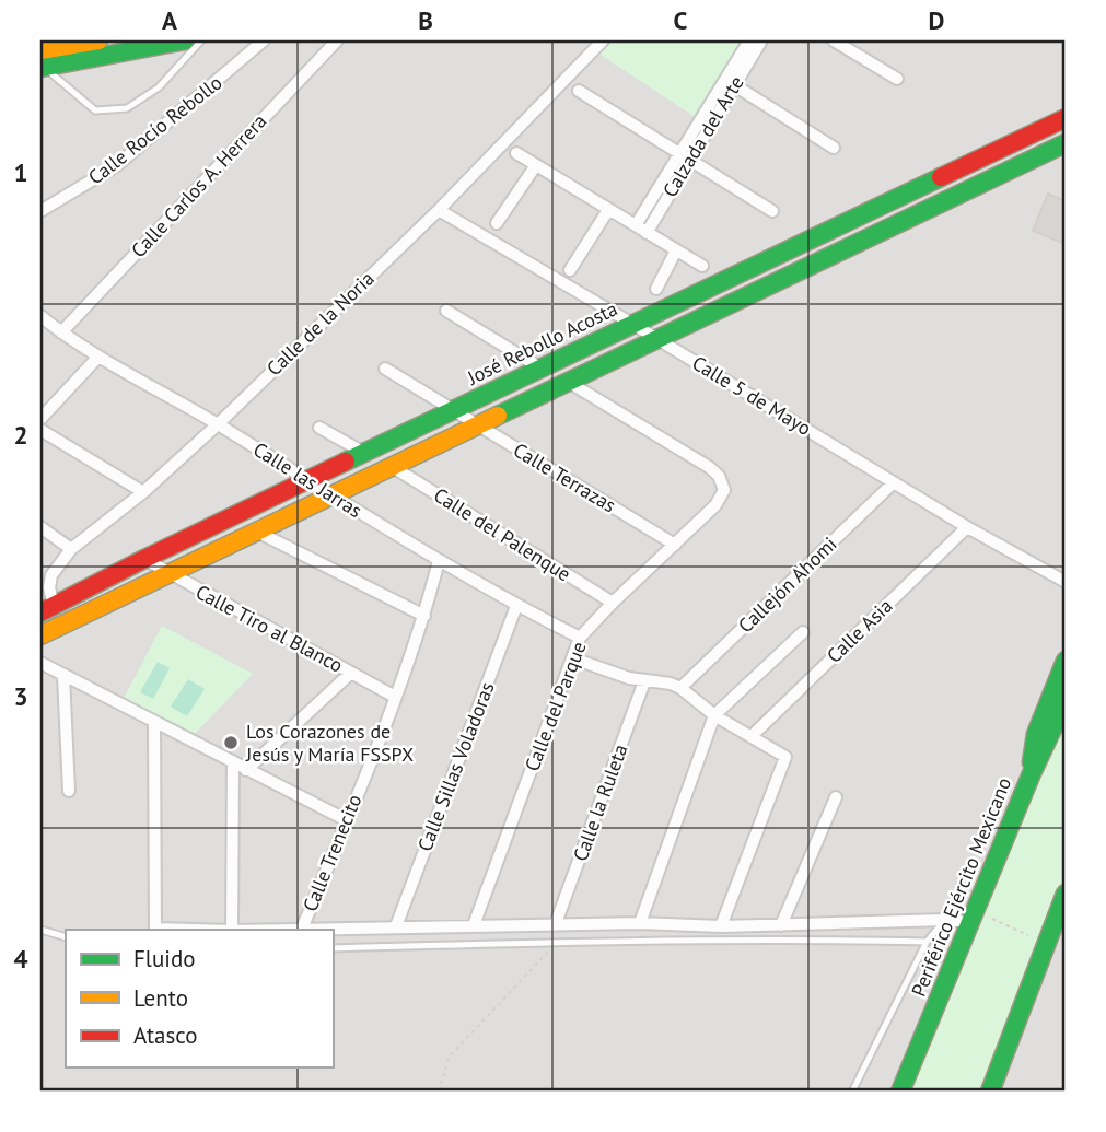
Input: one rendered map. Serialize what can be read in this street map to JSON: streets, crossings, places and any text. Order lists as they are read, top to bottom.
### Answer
{
  "streets": {
    "main road": ["José Rebollo Acosta", "Periférico Ejército Mexicano"],
    "street": [
      "Calle Rocío Rebollo",
      "Calzada del Arte",
      "Calle Carlos A. Herrera",
      "Calle de la Noria",
      "Calle 5 de Mayo",
      "Calle Terrazas",
      "Calle las Jarras",
      "Calle del Palenque",
      "Callejón Ahomi",
      "Calle Tiro al Blanco",
      "Calle Asia",
      "Calle del Parque",
      "Calle Sillas Voladoras",
      "Calle la Ruleta",
      "Calle Trenecito"
    ]
  },
  "crossings": [
    ["Calle Carlos A. Herrera", "Calle las Jarras"],
    ["Calle de la Noria", "José Rebollo Acosta"],
    ["Calle de la Noria", "Calle 5 de Mayo"],
    ["Calle de la Noria", "Calle las Jarras"],
    ["José Rebollo Acosta", "Calle 5 de Mayo"],
    ["José Rebollo Acosta", "Calle Terrazas"],
    ["José Rebollo Acosta", "Calle las Jarras"],
    ["José Rebollo Acosta", "Calle Tiro al Blanco"],
    ["Calle 5 de Mayo", "Callejón Ahomi"],
    ["Calle 5 de Mayo", "Calle Asia"],
    ["Calle Terrazas", "Calle del Parque"],
    ["Calle las Jarras", "Calle del Parque"],
    ["Calle las Jarras", "Calle Sillas Voladoras"],
    ["Calle las Jarras", "Calle Trenecito"],
    ["Calle del Palenque", "Calle del Parque"],
    ["Calle Tiro al Blanco", "Calle Trenecito"]
  ],
  "places": ["Los Corazones de Jesús y María FSSPX"],
  "legend": ["Fluido", "Lento", "Atasco"],
  "grid": {
    "columns": [
      "A",
      "B",
      "C",
      "D"
    ],
    "rows": [
      "1",
      "2",
      "3",
      "4"
    ]
  }
}
